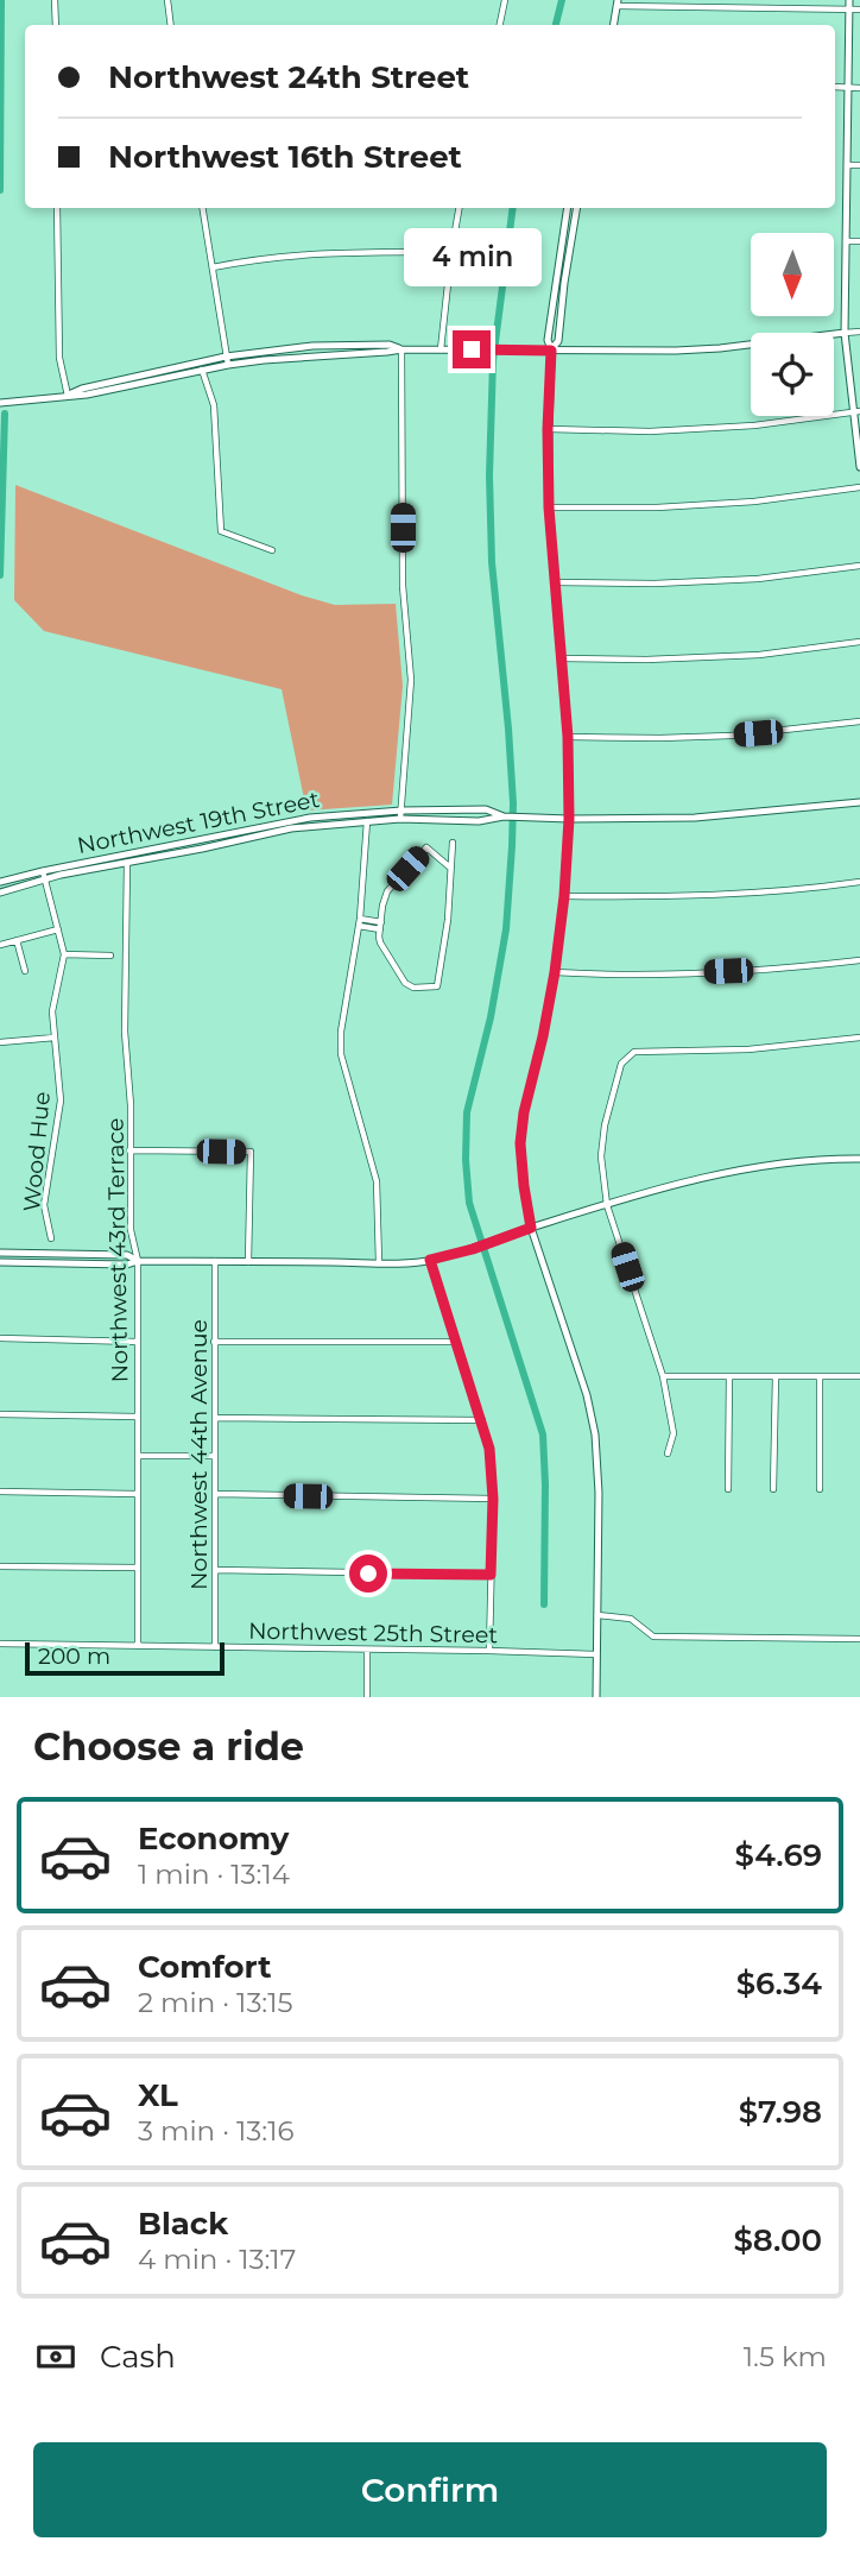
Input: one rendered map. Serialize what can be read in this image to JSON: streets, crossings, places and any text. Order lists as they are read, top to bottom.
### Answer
{
  "streets": {
    "street": [
      "Northwest 19th Street",
      "Wood Hue",
      "Northwest 43rd Terrace",
      "Northwest 44th Avenue",
      "Northwest 25th Street"
    ]
  },
  "crossings": [
    ["Northwest 19th Street", "Wood Hue"],
    ["Northwest 19th Street", "Northwest 43rd Terrace"],
    ["Northwest 43rd Terrace", "Northwest 25th Street"],
    ["Northwest 44th Avenue", "Northwest 25th Street"]
  ],
  "scale_bar": "200 m",
  "north": "bottom",
  "page": {
    "banner": ["Northwest 24th Street", "Northwest 16th Street"],
    "bubble": "4 min",
    "scale": "200 m",
    "heading": "Choose a ride",
    "list": [
      {
        "name": "Economy",
        "note": "1 min · 13:14",
        "value": "$4.69"
      },
      {
        "name": "Comfort",
        "note": "2 min · 13:15",
        "value": "$6.34"
      },
      {
        "name": "XL",
        "note": "3 min · 13:16",
        "value": "$7.98"
      },
      {
        "name": "Black",
        "note": "4 min · 13:17",
        "value": "$8.00"
      }
    ],
    "pay": ["Cash", "1.5 km"],
    "buttons": "Confirm"
  }
}
